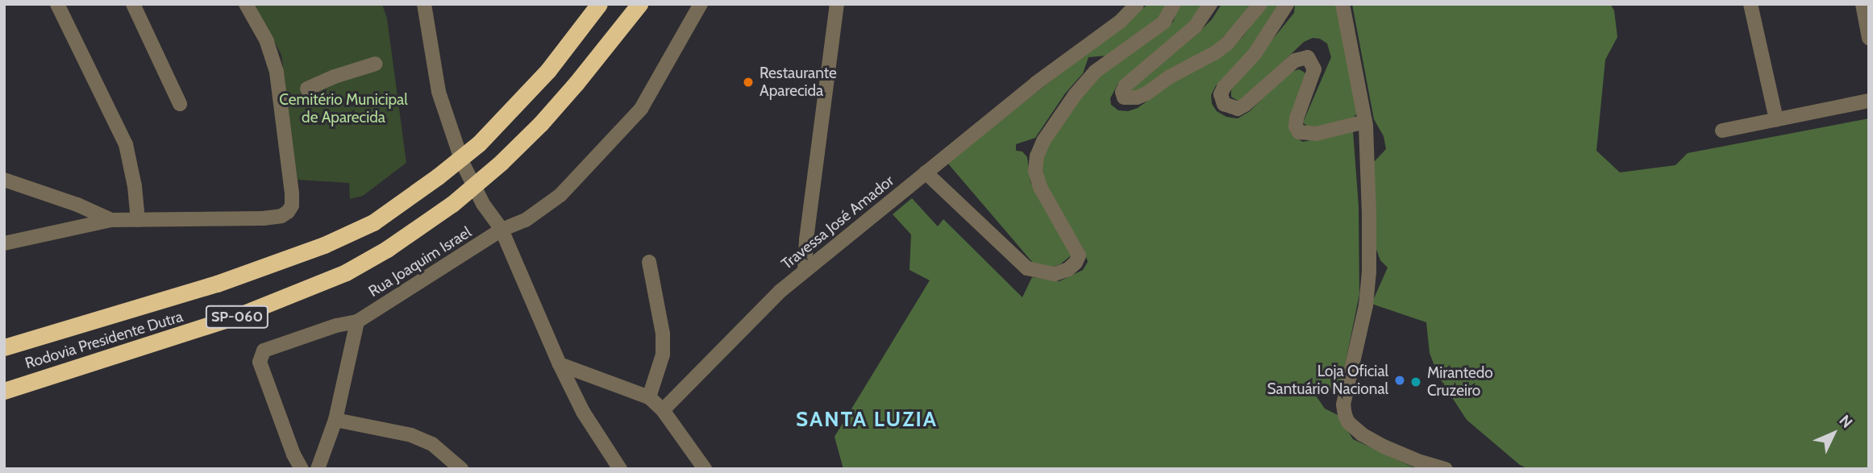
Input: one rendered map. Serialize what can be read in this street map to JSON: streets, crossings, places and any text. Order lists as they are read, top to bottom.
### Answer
{
  "streets": {
    "highway": ["SP-060", "Rodovia Presidente Dutra"],
    "street": ["Travessa José Amador", "Rua Joaquim Israel"]
  },
  "districts": ["SANTA LUZIA"],
  "parks": ["Cemitério Municipal de Aparecida"],
  "places": ["Restaurante Aparecida", "Loja Oficial Santuário Nacional", "Mirantedo Cruzeiro"],
  "north": "top right"
}
